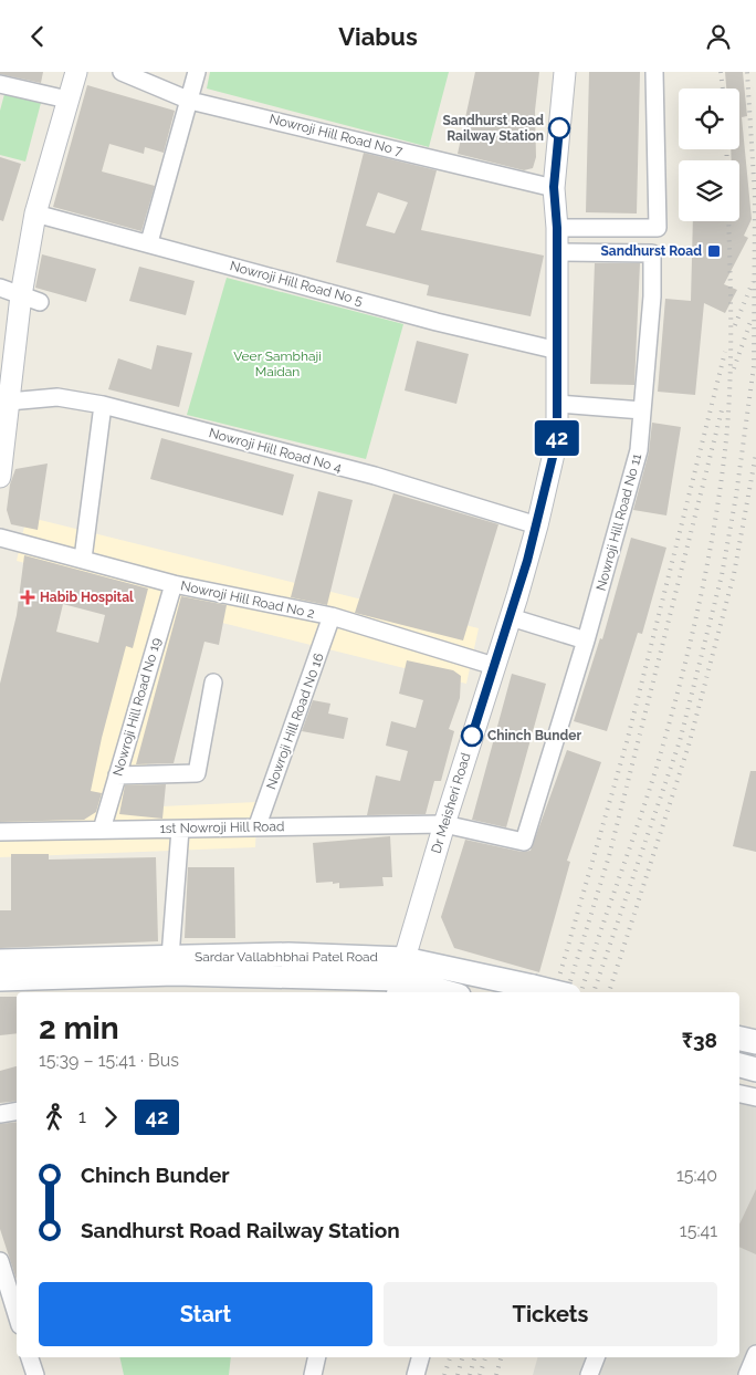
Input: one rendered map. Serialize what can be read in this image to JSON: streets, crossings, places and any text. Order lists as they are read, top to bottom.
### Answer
{
  "streets": {
    "main road": ["Sardar Vallabhbhai Patel Road"],
    "street": [
      "Nowroji Hill Road No 7",
      "Nowroji Hill Road No 5",
      "Nowroji Hill Road No 4",
      "Nowroji Hill Road No 11",
      "Nowroji Hill Road No 2",
      "Nowroji Hill Road No 19",
      "Nowroji Hill Road N0 16",
      "Dr Meisheri Road",
      "1st Nowroji Hill Road"
    ]
  },
  "crossings": [
    ["Nowroji Hill Road No 7", "Dr Meisheri Road"],
    ["Nowroji Hill Road No 5", "Dr Meisheri Road"],
    ["Nowroji Hill Road No 4", "Dr Meisheri Road"],
    ["Nowroji Hill Road No 11", "Dr Meisheri Road"],
    ["Nowroji Hill Road No 11", "1st Nowroji Hill Road"],
    ["Nowroji Hill Road No 2", "Nowroji Hill Road No 19"],
    ["Nowroji Hill Road No 2", "Nowroji Hill Road N0 16"],
    ["Nowroji Hill Road No 2", "Dr Meisheri Road"],
    ["Nowroji Hill Road No 19", "1st Nowroji Hill Road"],
    ["Nowroji Hill Road N0 16", "1st Nowroji Hill Road"],
    ["Dr Meisheri Road", "1st Nowroji Hill Road"],
    ["Dr Meisheri Road", "Sardar Vallabhbhai Patel Road"]
  ],
  "parks": ["Veer Sambhaji Maidan"],
  "places": {
    "other": ["Sandhurst Road Railway Station", "Chinch Bunder"],
    "transit": ["Sandhurst Road"],
    "health": ["Habib Hospital"]
  },
  "lines": ["bus line 42"],
  "page": {
    "header": "Viabus",
    "on_map": "42",
    "heading": ["2 min", "15:39 – 15:41 · Bus", "₹38"],
    "legs": ["1", "42"],
    "list": [
      {
        "name": "Chinch Bunder",
        "value": "15:40"
      },
      {
        "name": "Sandhurst Road Railway Station",
        "value": "15:41"
      }
    ],
    "buttons": ["Start", "Tickets"]
  }
}
